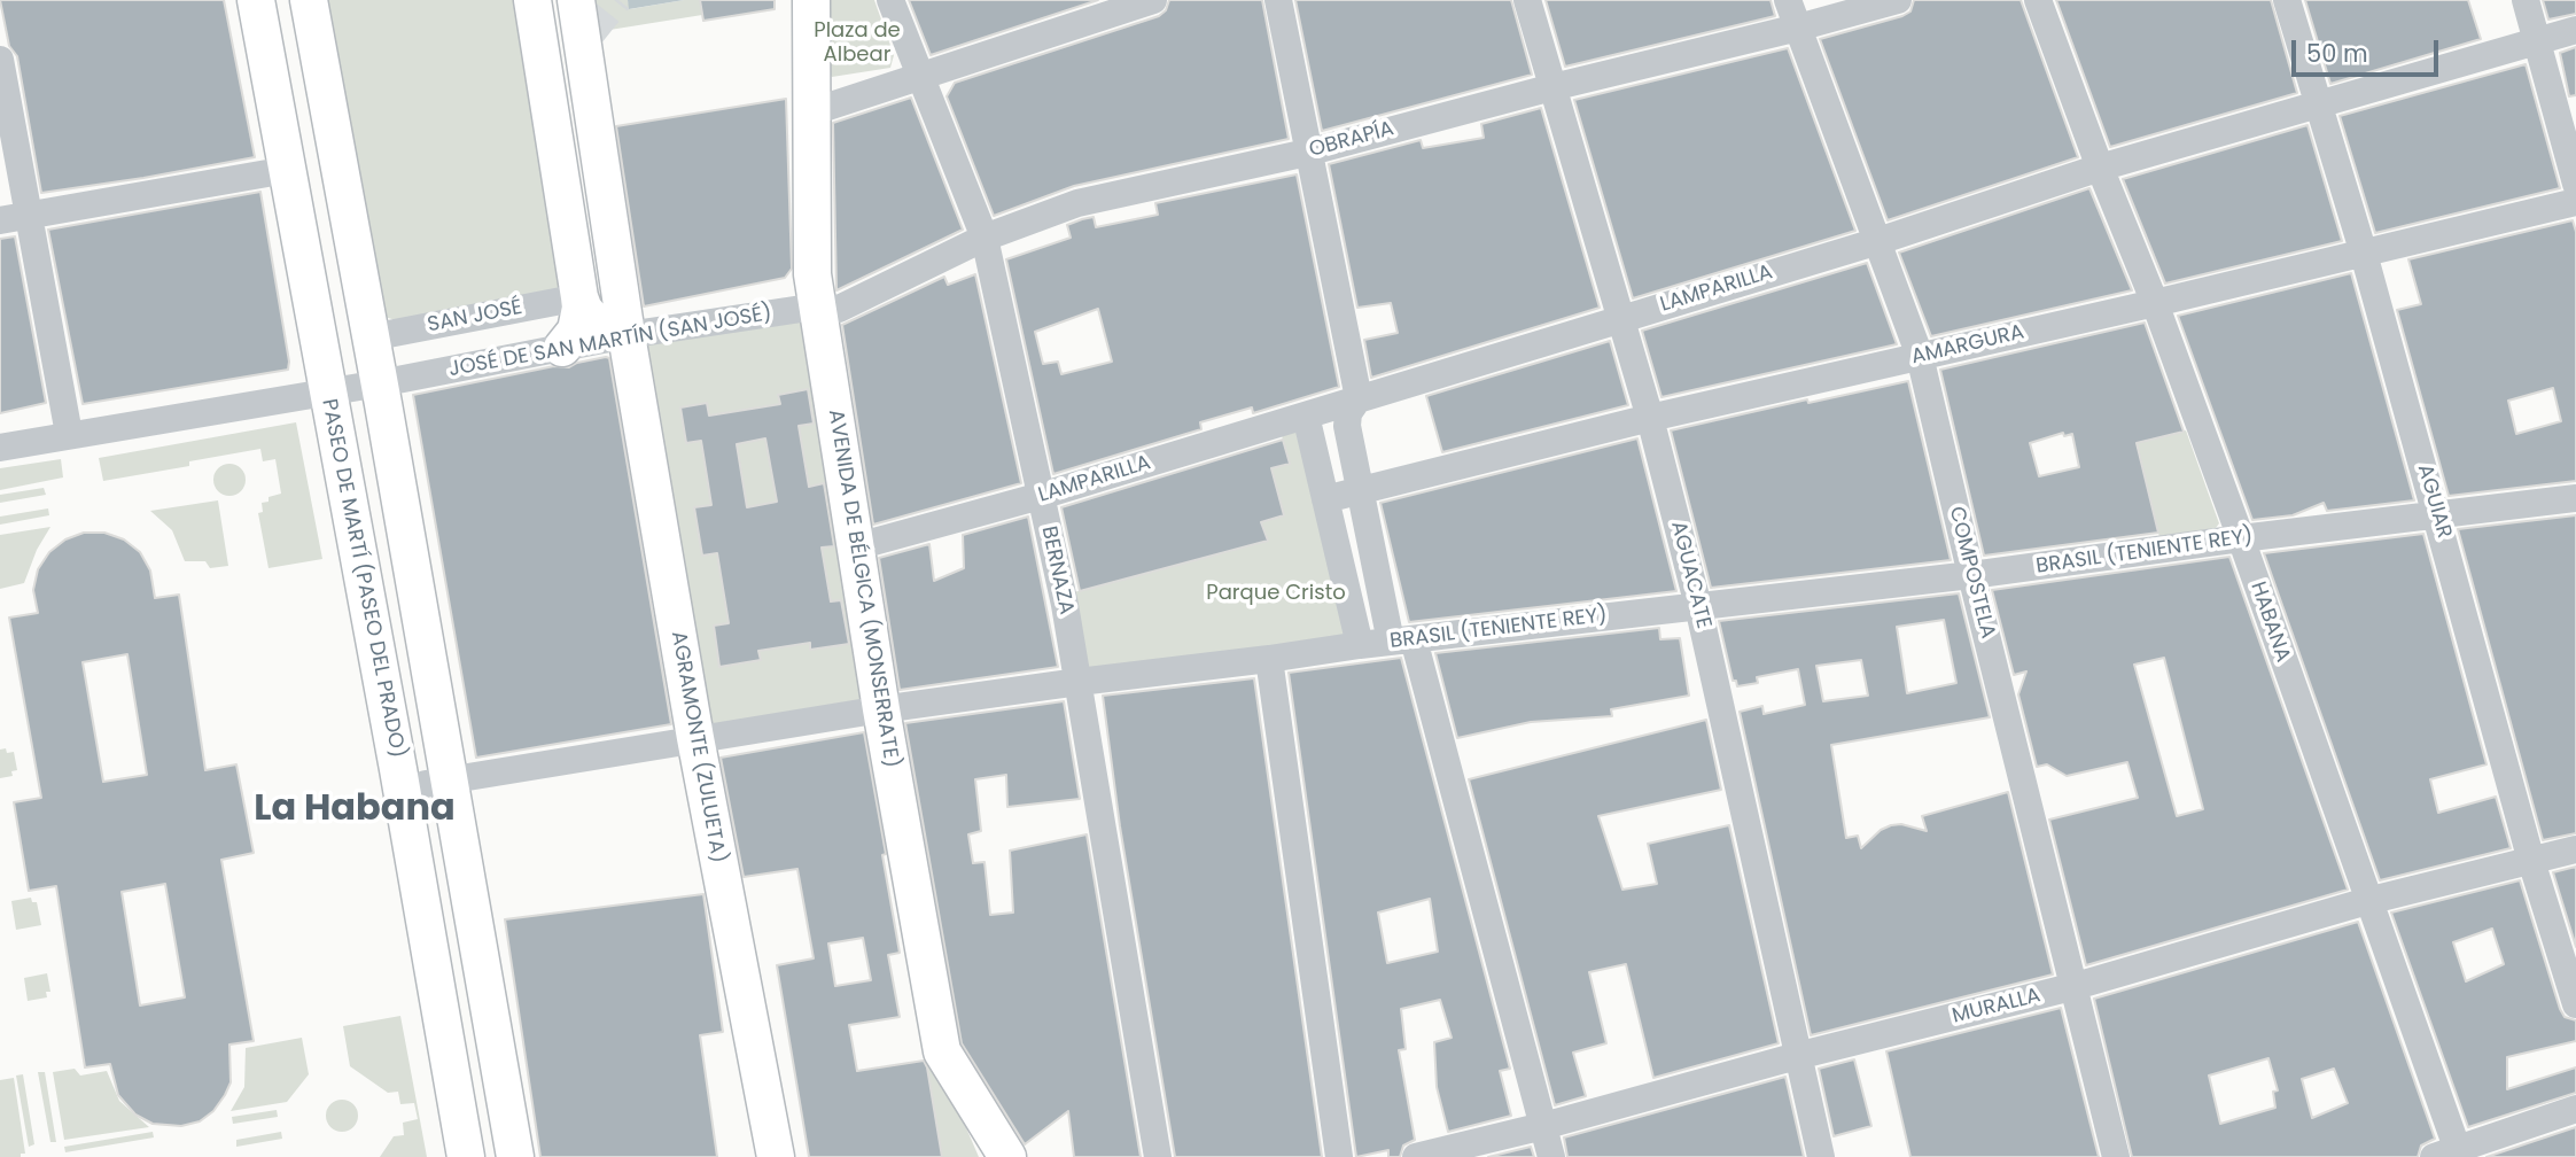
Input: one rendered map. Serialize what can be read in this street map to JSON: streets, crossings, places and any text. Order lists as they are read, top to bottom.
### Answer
{
  "streets": {
    "main road": ["PASEO DE MARTÍ (PASEO DEL PRADO)", "AVENIDA DE BÉLGICA (MONSERRATE)", "AGRAMONTE (ZULUETA)"],
    "street": [
      "OBRAPÍA",
      "LAMPARILLA",
      "SAN JOSÉ",
      "JOSÉ DE SAN MARTÍN (SAN JOSÉ)",
      "AMARGURA",
      "AGUIAR",
      "BRASIL (TENIENTE REY)",
      "BERNAZA",
      "COMPOSTELA",
      "AGUACATE",
      "HABANA",
      "MURALLA"
    ]
  },
  "crossings": [
    ["OBRAPÍA", "JOSÉ DE SAN MARTÍN (SAN JOSÉ)"],
    ["OBRAPÍA", "BERNAZA"],
    ["OBRAPÍA", "COMPOSTELA"],
    ["OBRAPÍA", "AGUACATE"],
    ["OBRAPÍA", "AVENIDA DE BÉLGICA (MONSERRATE)"],
    ["LAMPARILLA", "AGUIAR"],
    ["LAMPARILLA", "BERNAZA"],
    ["LAMPARILLA", "COMPOSTELA"],
    ["LAMPARILLA", "AGUACATE"],
    ["LAMPARILLA", "AVENIDA DE BÉLGICA (MONSERRATE)"],
    ["LAMPARILLA", "HABANA"],
    ["SAN JOSÉ", "PASEO DE MARTÍ (PASEO DEL PRADO)"],
    ["JOSÉ DE SAN MARTÍN (SAN JOSÉ)", "PASEO DE MARTÍ (PASEO DEL PRADO)"],
    ["JOSÉ DE SAN MARTÍN (SAN JOSÉ)", "AVENIDA DE BÉLGICA (MONSERRATE)"],
    ["JOSÉ DE SAN MARTÍN (SAN JOSÉ)", "AGRAMONTE (ZULUETA)"],
    ["AMARGURA", "AGUIAR"],
    ["AMARGURA", "COMPOSTELA"],
    ["AMARGURA", "AGUACATE"],
    ["AMARGURA", "HABANA"],
    ["AGUIAR", "BRASIL (TENIENTE REY)"],
    ["AGUIAR", "MURALLA"],
    ["BRASIL (TENIENTE REY)", "BERNAZA"],
    ["BRASIL (TENIENTE REY)", "COMPOSTELA"],
    ["BRASIL (TENIENTE REY)", "AGUACATE"],
    ["BRASIL (TENIENTE REY)", "PASEO DE MARTÍ (PASEO DEL PRADO)"],
    ["BRASIL (TENIENTE REY)", "AVENIDA DE BÉLGICA (MONSERRATE)"],
    ["BRASIL (TENIENTE REY)", "HABANA"],
    ["BRASIL (TENIENTE REY)", "AGRAMONTE (ZULUETA)"],
    ["COMPOSTELA", "MURALLA"],
    ["AGUACATE", "MURALLA"],
    ["HABANA", "MURALLA"]
  ],
  "districts": ["La Habana"],
  "parks": ["Plaza de Albear", "Parque Cristo"],
  "scale_bar": "50 m"
}
